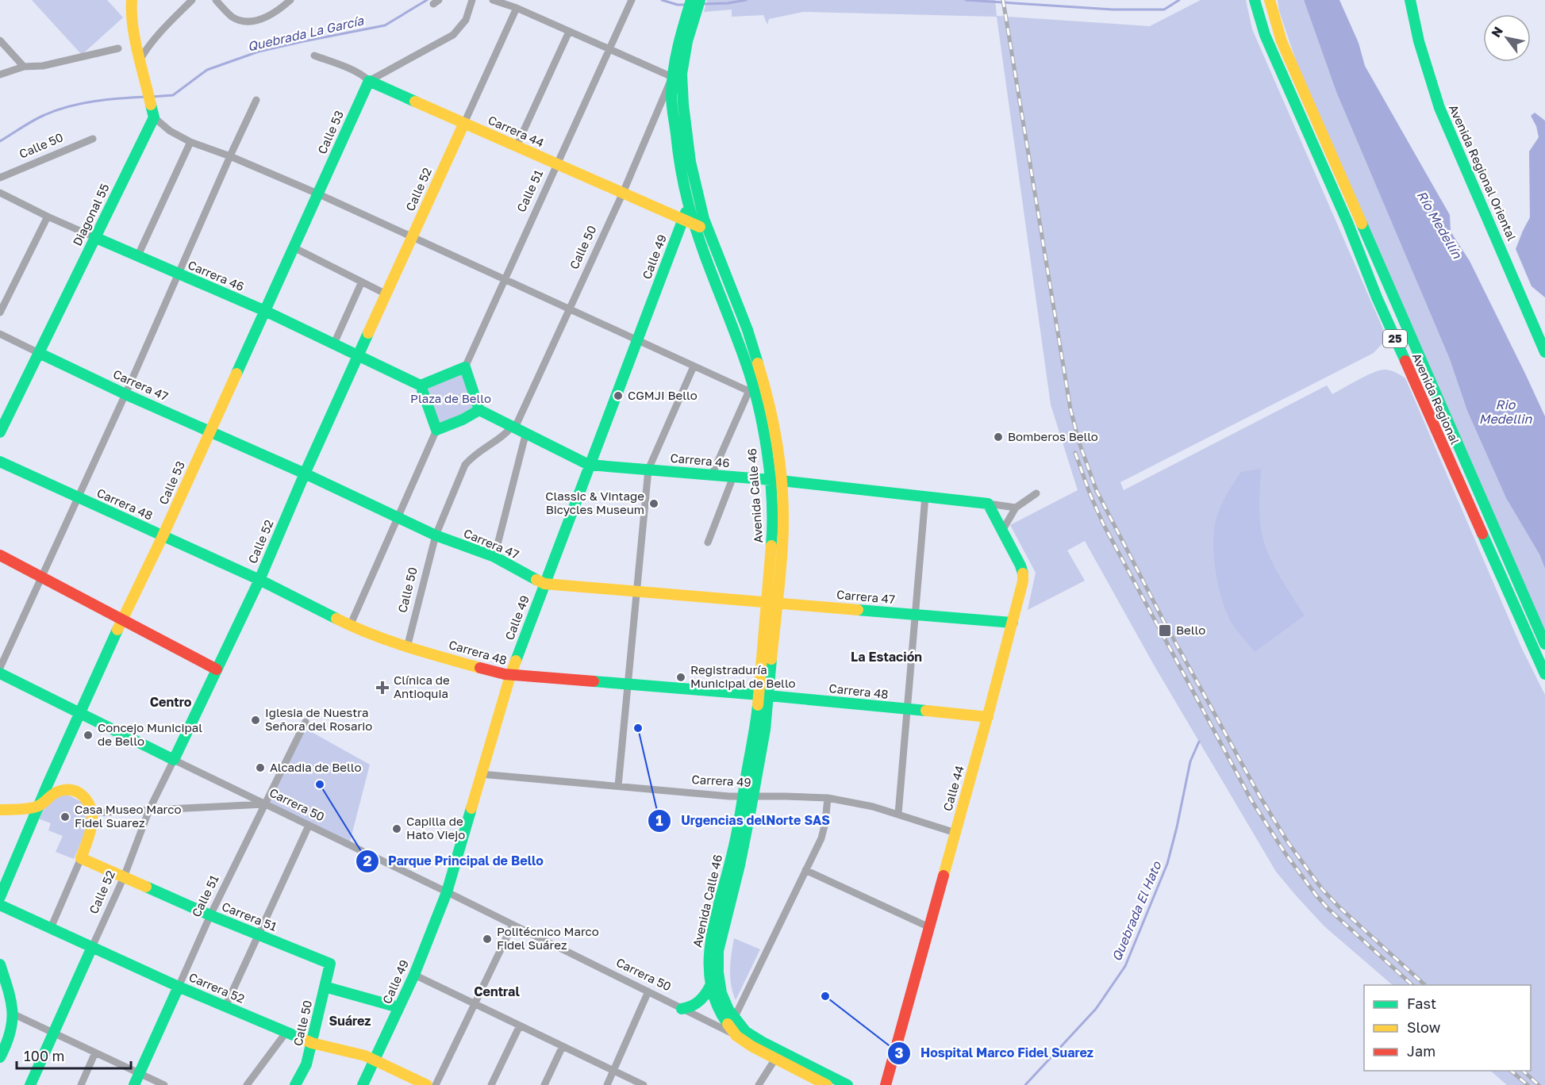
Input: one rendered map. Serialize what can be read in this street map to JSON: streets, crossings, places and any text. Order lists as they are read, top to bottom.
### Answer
{
  "streets": {
    "main road": [
      "Carrera 44",
      "Calle 53",
      "Calle 50",
      "Avenida Regional Oriental",
      "Calle 52",
      "Calle 51",
      "Diagonal 55",
      "Calle 49",
      "Carrera 46",
      "25",
      "Carrera 47",
      "Avenida Regional",
      "Avenida Calle 46",
      "Carrera 48",
      "Calle 44",
      "Carrera 50",
      "Carrera 51",
      "Carrera 52"
    ],
    "street": ["Carrera 49"]
  },
  "crossings": [
    ["Carrera 44", "Calle 53"],
    ["Carrera 44", "Calle 50"],
    ["Carrera 44", "Calle 52"],
    ["Carrera 44", "Calle 51"],
    ["Carrera 44", "Calle 49"],
    ["Carrera 44", "Avenida Calle 46"],
    ["Calle 53", "Carrera 46"],
    ["Calle 53", "Carrera 47"],
    ["Calle 53", "Carrera 48"],
    ["Calle 53", "Carrera 50"],
    ["Calle 50", "Carrera 46"],
    ["Calle 50", "Carrera 47"],
    ["Calle 50", "Avenida Calle 46"],
    ["Calle 50", "Carrera 48"],
    ["Calle 50", "Carrera 51"],
    ["Calle 50", "Carrera 52"],
    ["Calle 52", "Carrera 46"],
    ["Calle 52", "Carrera 47"],
    ["Calle 52", "Carrera 48"],
    ["Calle 52", "Carrera 50"],
    ["Calle 52", "Carrera 51"],
    ["Calle 52", "Carrera 52"],
    ["Calle 51", "Carrera 50"],
    ["Calle 51", "Carrera 51"],
    ["Calle 51", "Carrera 52"],
    ["Diagonal 55", "Carrera 46"],
    ["Diagonal 55", "Carrera 47"],
    ["Calle 49", "Carrera 46"],
    ["Calle 49", "Carrera 47"],
    ["Calle 49", "Avenida Calle 46"],
    ["Calle 49", "Carrera 48"],
    ["Calle 49", "Carrera 49"],
    ["Calle 49", "Carrera 50"],
    ["Calle 49", "Carrera 52"],
    ["Carrera 46", "Avenida Calle 46"],
    ["Carrera 46", "Calle 44"],
    ["Carrera 47", "Avenida Calle 46"],
    ["Carrera 47", "Calle 44"],
    ["Avenida Calle 46", "Carrera 48"],
    ["Avenida Calle 46", "Carrera 49"],
    ["Avenida Calle 46", "Carrera 50"],
    ["Carrera 48", "Calle 44"],
    ["Carrera 49", "Calle 44"]
  ],
  "districts": [
    "La Estación",
    "Centro",
    "Central",
    "Suárez"
  ],
  "water": [
    "Quebrada La García",
    "Río Medellín",
    "Rio Medellin",
    "Quebrada El Hato"
  ],
  "parks": ["Plaza de Bello"],
  "places": {
    "other": [
      "CGMJI Bello",
      "Bomberos Bello",
      "Classic & Vintage Bicycles Museum",
      "Registraduría Municipal de Bello",
      "Iglesia de Nuestra Señora del Rosario",
      "Urgencias delNorte SAS",
      "Concejo Municipal de Bello",
      "Alcadia de Bello",
      "Parque Principal de Bello",
      "Casa Museo Marco Fidel Suarez",
      "Capilla de Hato Viejo",
      "Politécnico Marco Fidel Suárez",
      "Hospital Marco Fidel Suarez"
    ],
    "transit": ["Bello"],
    "health": ["Clínica de Antioquia"]
  },
  "legend": ["Fast", "Slow", "Jam"],
  "scale_bar": "100 m",
  "north": "top left"
}
